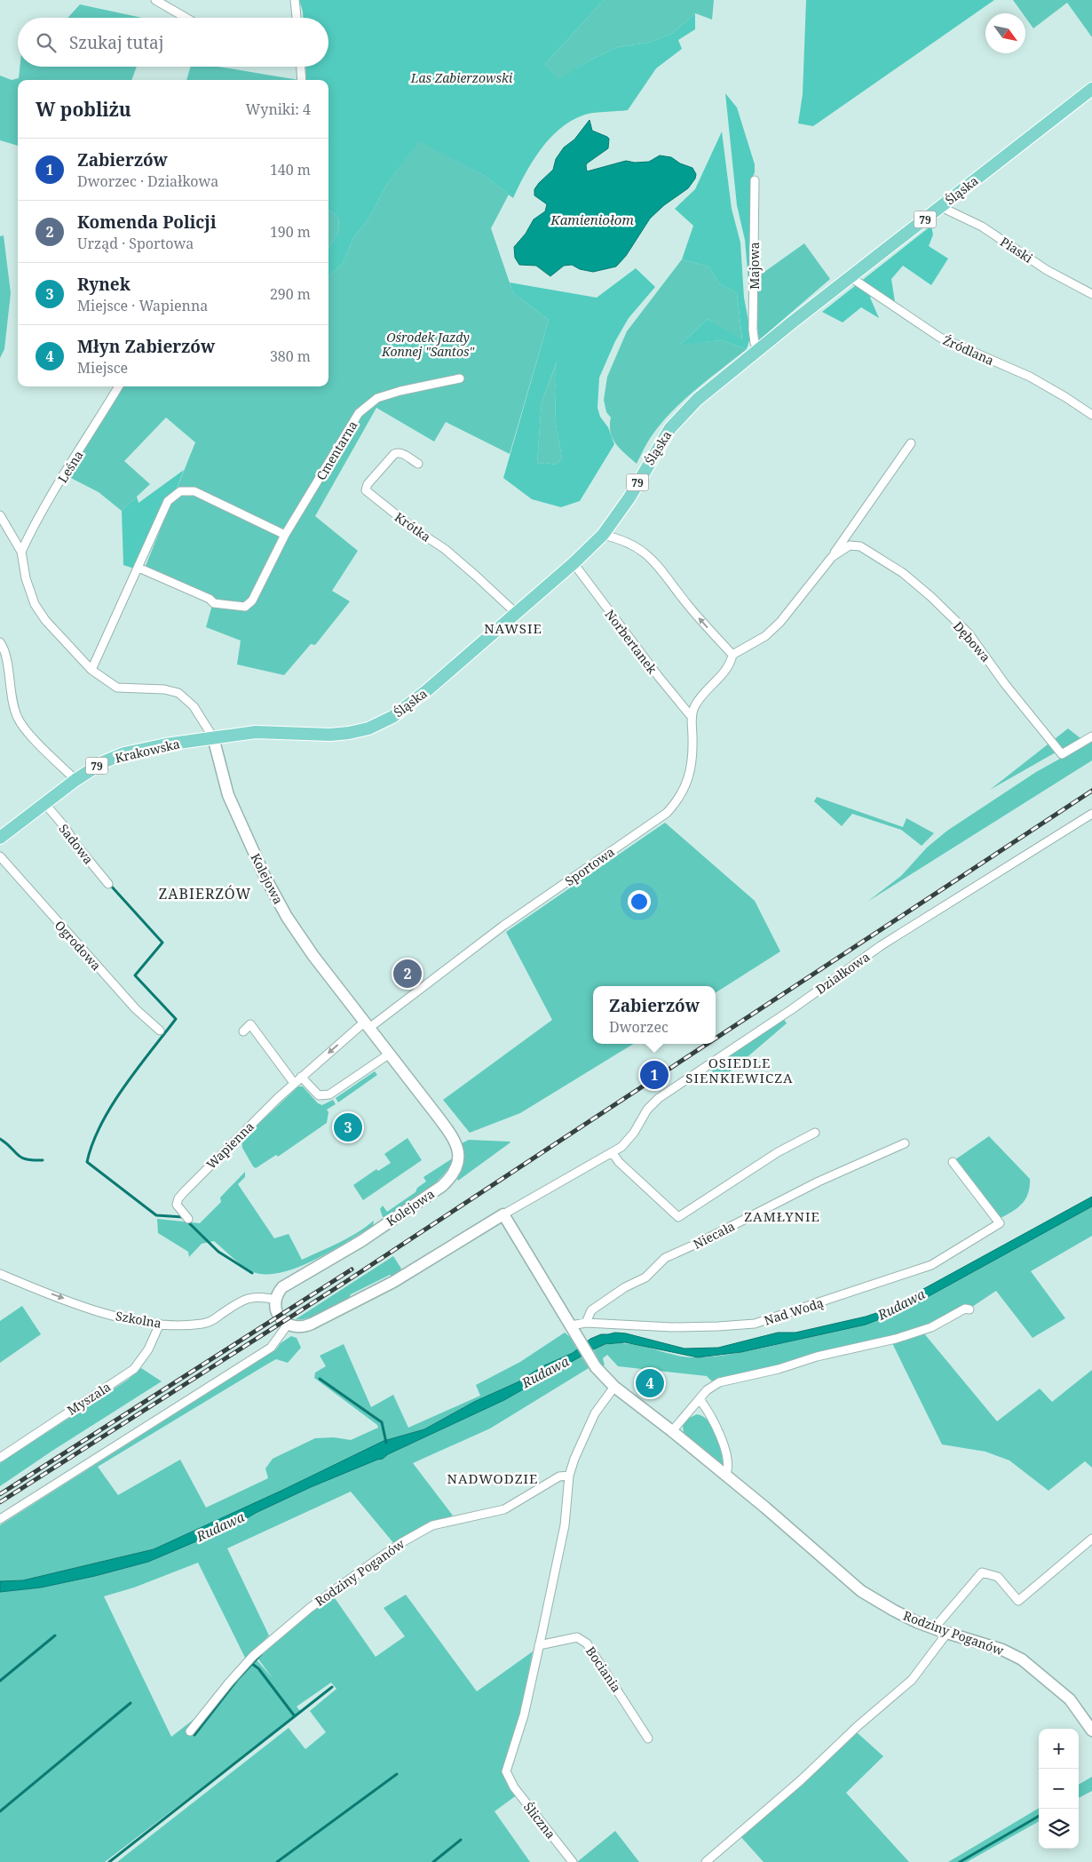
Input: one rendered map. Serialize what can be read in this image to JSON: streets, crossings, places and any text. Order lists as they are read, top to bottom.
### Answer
{
  "streets": {
    "main road": ["Śląska", "79", "Krakowska"],
    "street": [
      "Piaski",
      "Majowa",
      "Źródlana",
      "Cmentarna",
      "Leśna",
      "Krótka",
      "Norbertanek",
      "Dębowa",
      "Sadowa",
      "Sportowa",
      "Kolejowa",
      "Ogrodowa",
      "Działkowa",
      "Wapienna",
      "Niecała",
      "Nad Wodą",
      "Szkolna",
      "Myszala",
      "Rodziny Poganów",
      "Bociania",
      "Śliczna"
    ]
  },
  "crossings": [
    ["Śląska", "Piaski"],
    ["Śląska", "Majowa"],
    ["Śląska", "Źródlana"],
    ["Śląska", "Krótka"],
    ["Śląska", "Norbertanek"],
    ["Śląska", "Krakowska"],
    ["Śląska", "Kolejowa"],
    ["Norbertanek", "Sportowa"],
    ["Krakowska", "Sadowa"],
    ["Krakowska", "Kolejowa"],
    ["Sportowa", "Kolejowa"],
    ["Sportowa", "Wapienna"],
    ["Kolejowa", "Wapienna"],
    ["Kolejowa", "Szkolna"],
    ["Niecała", "Nad Wodą"],
    ["Nad Wodą", "Rodziny Poganów"],
    ["Szkolna", "Myszala"],
    ["Bociania", "Śliczna"]
  ],
  "one_way": ["Szkolna"],
  "districts": [
    "NAWSIE",
    "ZABIERZÓW",
    "OSIEDLE SIENKIEWICZA",
    "ZAMŁYNIE",
    "NADWODZIE"
  ],
  "water": ["Kamieniołom", "Rudawa"],
  "parks": ["Las Zabierzowski", "Ośrodek Jazdy Konnej \"Santos\""],
  "north": "bottom right",
  "page": {
    "search": "Szukaj tutaj",
    "heading": ["W pobliżu", "Wyniki: 4"],
    "list": [
      {
        "mark": "1",
        "name": "Zabierzów",
        "note": "Dworzec · Działkowa",
        "value": "140 m"
      },
      {
        "mark": "2",
        "name": "Komenda Policji",
        "note": "Urząd · Sportowa",
        "value": "190 m"
      },
      {
        "mark": "3",
        "name": "Rynek",
        "note": "Miejsce · Wapienna",
        "value": "290 m"
      },
      {
        "mark": "4",
        "name": "Młyn Zabierzów",
        "note": "Miejsce",
        "value": "380 m"
      }
    ],
    "pins": [
      "2",
      "1",
      "3",
      "4"
    ],
    "popup": ["Zabierzów", "Dworzec"],
    "map_buttons": ["+", "−"]
  }
}
